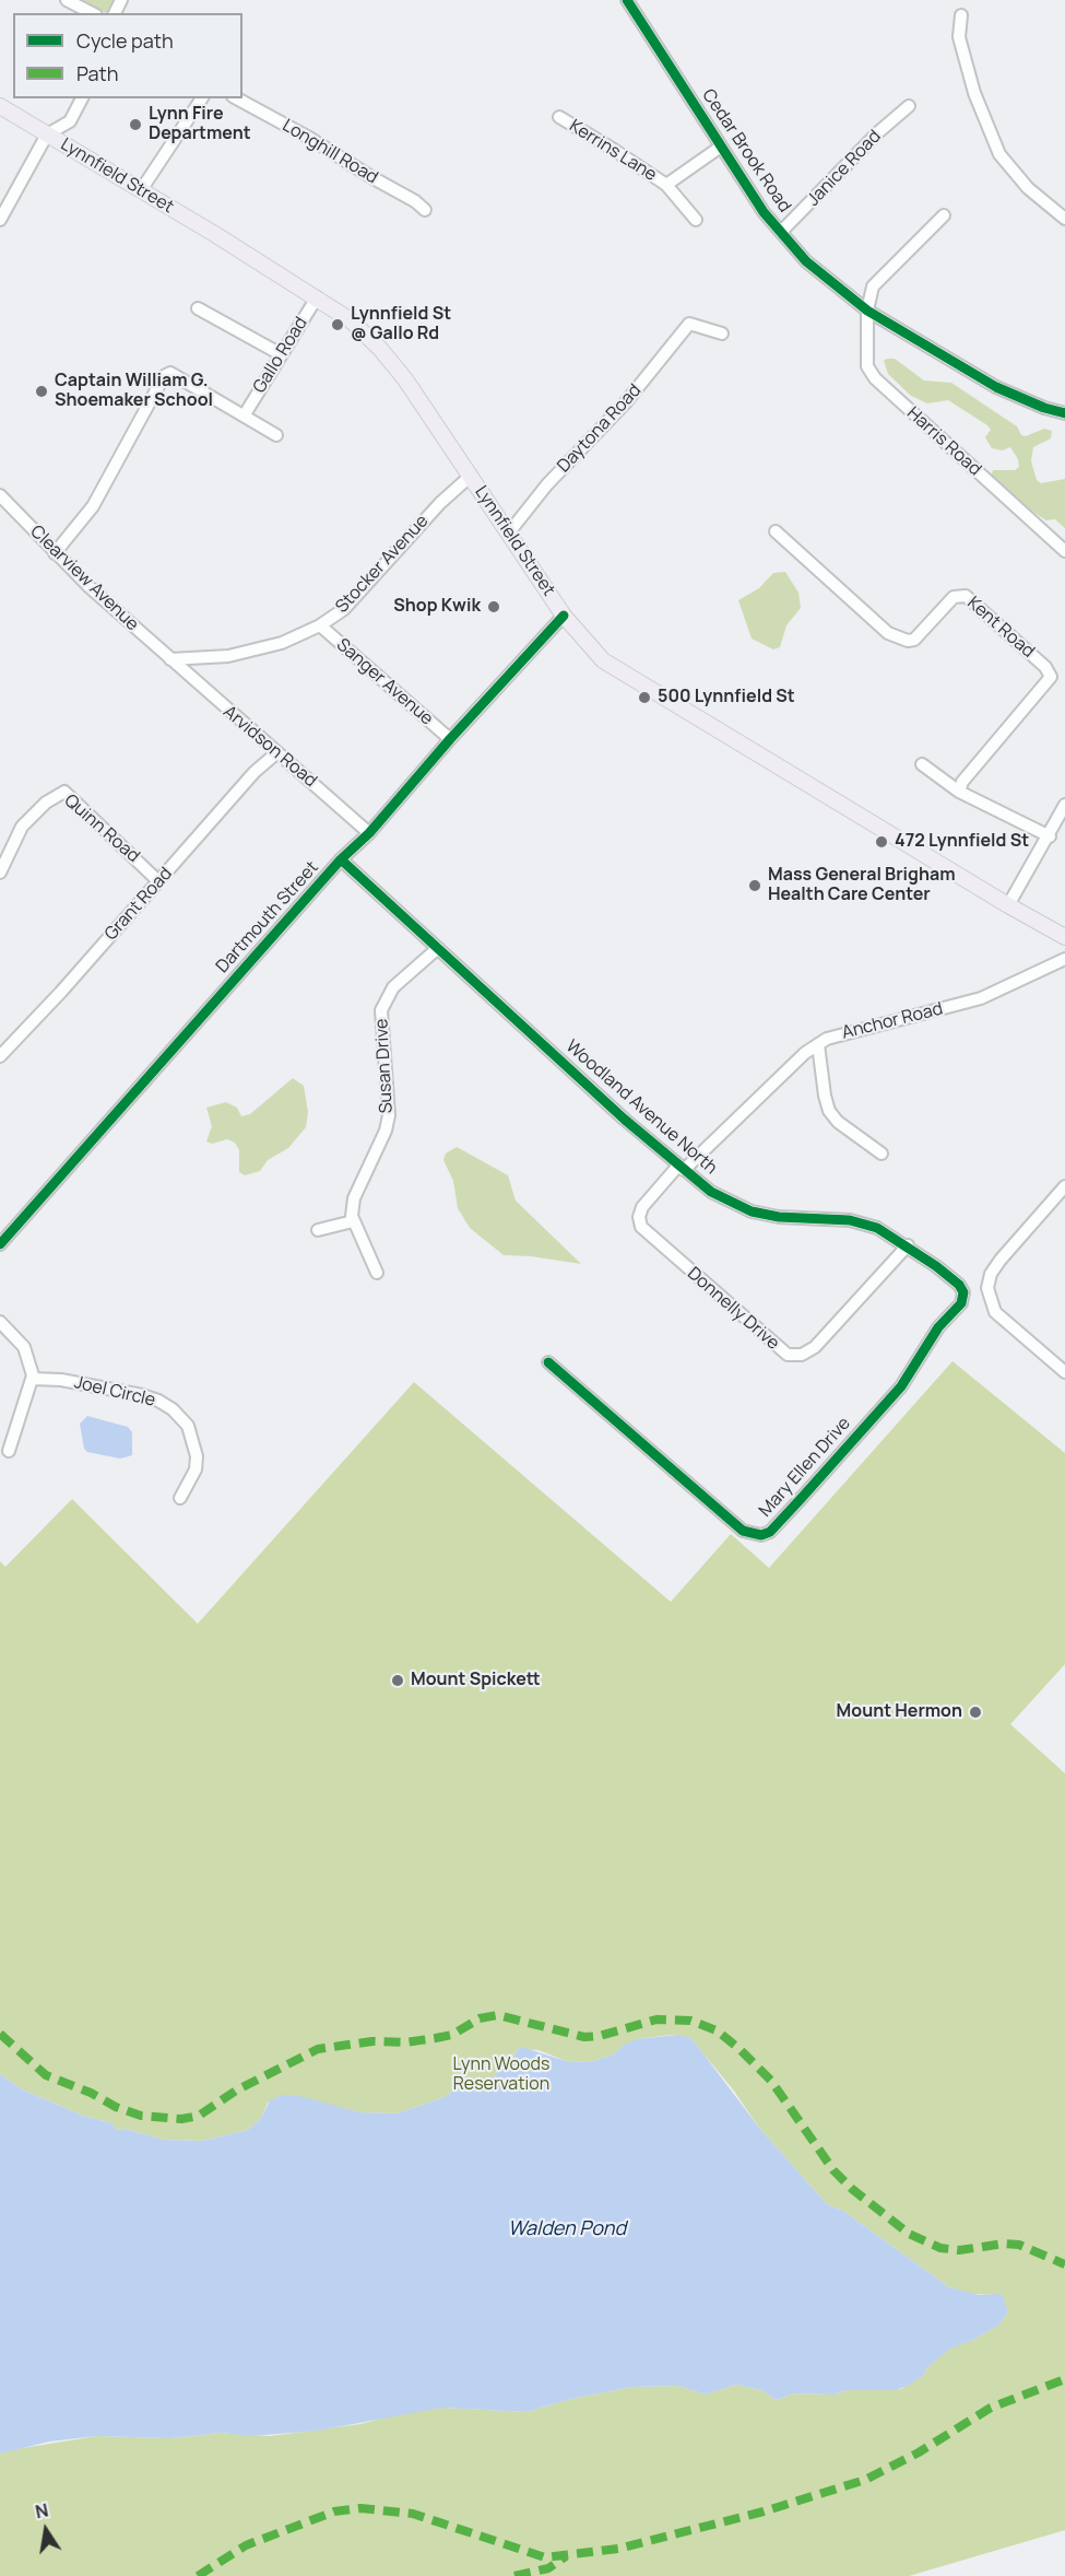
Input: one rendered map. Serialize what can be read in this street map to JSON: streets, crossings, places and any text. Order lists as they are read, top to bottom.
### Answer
{
  "streets": {
    "main road": ["Lynnfield Street"],
    "street": [
      "Kerrins Lane",
      "Cedar Brook Road",
      "Longhill Road",
      "Janice Road",
      "Gallo Road",
      "Daytona Road",
      "Harris Road",
      "Stocker Avenue",
      "Clearview Avenue",
      "Kent Road",
      "Sanger Avenue",
      "Arvidson Road",
      "Quinn Road",
      "Grant Road",
      "Dartmouth Street",
      "Anchor Road",
      "Susan Drive",
      "Woodland Avenue North",
      "Donnelly Drive",
      "Joel Circle",
      "Mary Ellen Drive"
    ]
  },
  "crossings": [
    ["Cedar Brook Road", "Janice Road"],
    ["Cedar Brook Road", "Harris Road"],
    ["Lynnfield Street", "Gallo Road"],
    ["Lynnfield Street", "Daytona Road"],
    ["Lynnfield Street", "Stocker Avenue"],
    ["Lynnfield Street", "Dartmouth Street"],
    ["Stocker Avenue", "Clearview Avenue"],
    ["Stocker Avenue", "Sanger Avenue"],
    ["Stocker Avenue", "Arvidson Road"],
    ["Clearview Avenue", "Arvidson Road"],
    ["Sanger Avenue", "Dartmouth Street"],
    ["Arvidson Road", "Grant Road"],
    ["Arvidson Road", "Dartmouth Street"],
    ["Quinn Road", "Grant Road"],
    ["Dartmouth Street", "Woodland Avenue North"],
    ["Anchor Road", "Woodland Avenue North"],
    ["Anchor Road", "Donnelly Drive"],
    ["Susan Drive", "Woodland Avenue North"],
    ["Woodland Avenue North", "Donnelly Drive"],
    ["Woodland Avenue North", "Mary Ellen Drive"]
  ],
  "water": ["Walden Pond"],
  "parks": ["Lynn Woods Reservation"],
  "places": [
    "Lynn Fire Department",
    "Lynnfield St @ Gallo Rd",
    "Captain William G. Shoemaker School",
    "Shop Kwik",
    "500 Lynnfield St",
    "472 Lynnfield St",
    "Mass General Brigham Health Care Center",
    "Mount Spickett",
    "Mount Hermon"
  ],
  "legend": ["Cycle path", "Path"],
  "north": "top"
}
